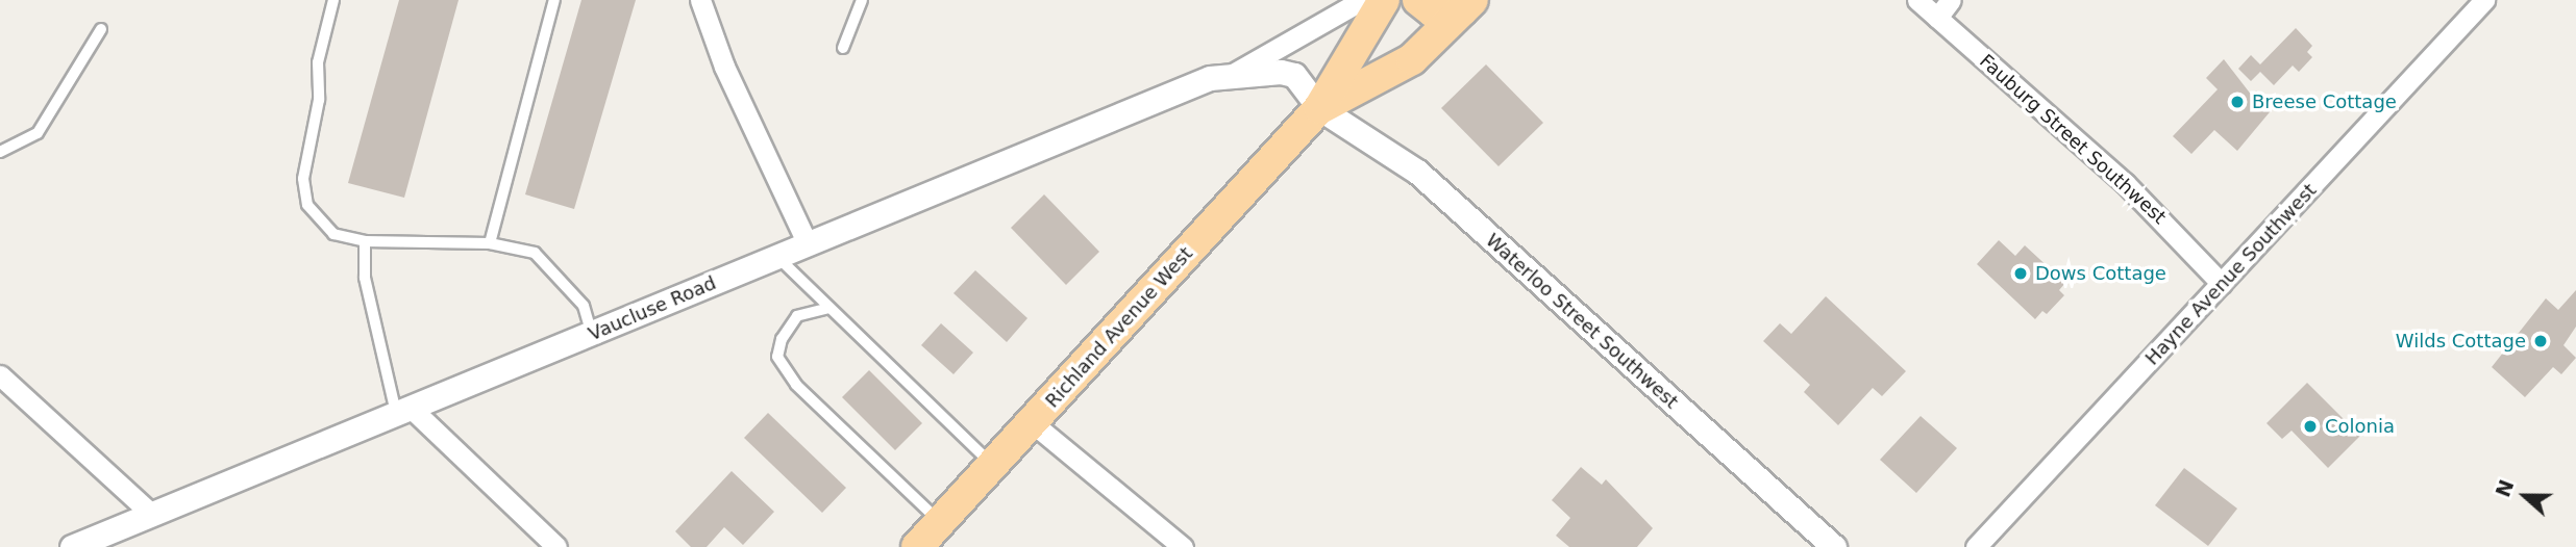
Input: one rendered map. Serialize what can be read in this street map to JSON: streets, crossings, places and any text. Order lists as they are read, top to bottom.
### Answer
{
  "streets": {
    "main road": ["Richland Avenue West"],
    "street": [
      "Fauburg Street Southwest",
      "Hayne Avenue Southwest",
      "Vaucluse Road",
      "Waterloo Street Southwest"
    ]
  },
  "crossings": [
    ["Fauburg Street Southwest", "Hayne Avenue Southwest"],
    ["Waterloo Street Southwest", "Richland Avenue West"]
  ],
  "places": [
    "Breese Cottage",
    "Dows Cottage",
    "Wilds Cottage",
    "Colonia"
  ],
  "north": "left"
}
